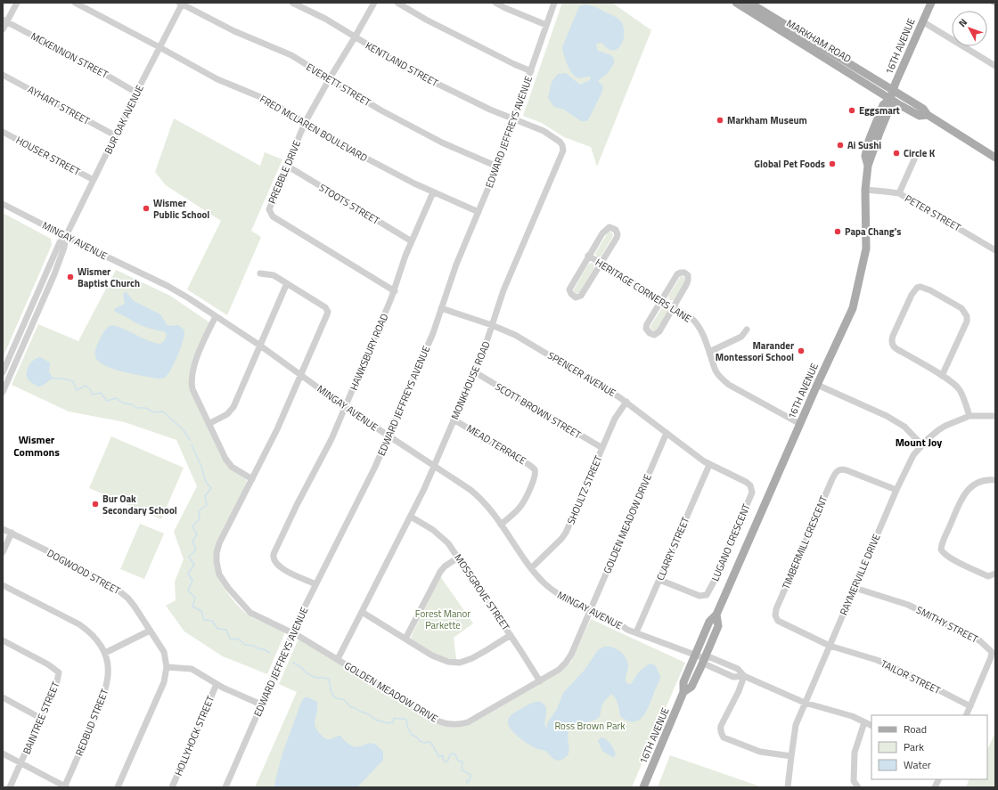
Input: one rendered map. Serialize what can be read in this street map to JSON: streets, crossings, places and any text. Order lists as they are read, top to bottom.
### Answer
{
  "streets": {
    "main road": ["MARKHAM ROAD", "16TH AVENUE"],
    "street": [
      "MCKENNON STREET",
      "KENTLAND STREET",
      "EVERETT STREET",
      "AYHART STREET",
      "BUR OAK AVENUE",
      "FRED MCLAREN BOULEVARD",
      "EDWARD JEFFREYS AVENUE",
      "HOUSER STREET",
      "PREBBLE DRIVE",
      "STOOTS STREET",
      "PETER STREET",
      "MINGAY AVENUE",
      "HERITAGE CORNERS LANE",
      "HAWKSBURY ROAD",
      "SPENCER AVENUE",
      "MONKHOUSE ROAD",
      "SCOTT BROWN STREET",
      "MEAD TERRACE",
      "SHOULTZ STREET",
      "GOLDEN MEADOW DRIVE",
      "LUGANO CRESCENT",
      "TIMBERMILL CRESCENT",
      "CLARRY STREET",
      "DOGWOOD STREET",
      "RAYMERVILLE DRIVE",
      "MOSSGROVE STREET",
      "SMITHY STREET",
      "TAILOR STREET",
      "BAINTREE STREET",
      "REDBUD STREET",
      "HOLLYHOCK STREET"
    ]
  },
  "crossings": [
    ["MARKHAM ROAD", "16TH AVENUE"],
    ["16TH AVENUE", "PETER STREET"],
    ["16TH AVENUE", "MINGAY AVENUE"],
    ["16TH AVENUE", "HERITAGE CORNERS LANE"],
    ["MCKENNON STREET", "BUR OAK AVENUE"],
    ["KENTLAND STREET", "EDWARD JEFFREYS AVENUE"],
    ["KENTLAND STREET", "PREBBLE DRIVE"],
    ["KENTLAND STREET", "MONKHOUSE ROAD"],
    ["EVERETT STREET", "BUR OAK AVENUE"],
    ["EVERETT STREET", "EDWARD JEFFREYS AVENUE"],
    ["EVERETT STREET", "PREBBLE DRIVE"],
    ["AYHART STREET", "BUR OAK AVENUE"],
    ["BUR OAK AVENUE", "FRED MCLAREN BOULEVARD"],
    ["BUR OAK AVENUE", "HOUSER STREET"],
    ["BUR OAK AVENUE", "MINGAY AVENUE"],
    ["FRED MCLAREN BOULEVARD", "EDWARD JEFFREYS AVENUE"],
    ["FRED MCLAREN BOULEVARD", "PREBBLE DRIVE"],
    ["FRED MCLAREN BOULEVARD", "HAWKSBURY ROAD"],
    ["EDWARD JEFFREYS AVENUE", "MINGAY AVENUE"],
    ["EDWARD JEFFREYS AVENUE", "HAWKSBURY ROAD"],
    ["EDWARD JEFFREYS AVENUE", "SPENCER AVENUE"],
    ["EDWARD JEFFREYS AVENUE", "MONKHOUSE ROAD"],
    ["EDWARD JEFFREYS AVENUE", "GOLDEN MEADOW DRIVE"],
    ["PREBBLE DRIVE", "STOOTS STREET"],
    ["PREBBLE DRIVE", "HAWKSBURY ROAD"],
    ["STOOTS STREET", "HAWKSBURY ROAD"],
    ["MINGAY AVENUE", "HAWKSBURY ROAD"],
    ["MINGAY AVENUE", "MONKHOUSE ROAD"],
    ["MINGAY AVENUE", "MEAD TERRACE"],
    ["MINGAY AVENUE", "SHOULTZ STREET"],
    ["MINGAY AVENUE", "GOLDEN MEADOW DRIVE"],
    ["MINGAY AVENUE", "CLARRY STREET"],
    ["MINGAY AVENUE", "RAYMERVILLE DRIVE"],
    ["SPENCER AVENUE", "MONKHOUSE ROAD"],
    ["SPENCER AVENUE", "SHOULTZ STREET"],
    ["SPENCER AVENUE", "GOLDEN MEADOW DRIVE"],
    ["SPENCER AVENUE", "LUGANO CRESCENT"],
    ["SPENCER AVENUE", "CLARRY STREET"],
    ["MONKHOUSE ROAD", "SCOTT BROWN STREET"],
    ["MONKHOUSE ROAD", "MEAD TERRACE"],
    ["MONKHOUSE ROAD", "GOLDEN MEADOW DRIVE"],
    ["MONKHOUSE ROAD", "MOSSGROVE STREET"],
    ["SCOTT BROWN STREET", "SHOULTZ STREET"],
    ["GOLDEN MEADOW DRIVE", "MOSSGROVE STREET"],
    ["LUGANO CRESCENT", "CLARRY STREET"],
    ["TIMBERMILL CRESCENT", "RAYMERVILLE DRIVE"],
    ["TIMBERMILL CRESCENT", "TAILOR STREET"],
    ["RAYMERVILLE DRIVE", "SMITHY STREET"],
    ["RAYMERVILLE DRIVE", "TAILOR STREET"],
    ["SMITHY STREET", "TAILOR STREET"]
  ],
  "districts": ["Wismer Commons", "Mount Joy"],
  "parks": ["Forest Manor Parkette", "Ross Brown Park"],
  "places": [
    "Eggsmart",
    "Markham Museum",
    "Ai Sushi",
    "Circle K",
    "Global Pet Foods",
    "Wismer Public School",
    "Papa Chang's",
    "Wismer Baptist Church",
    "Marander Montessori School",
    "Bur Oak Secondary School"
  ],
  "legend": ["Road", "Park", "Water"],
  "north": "top left"
}
